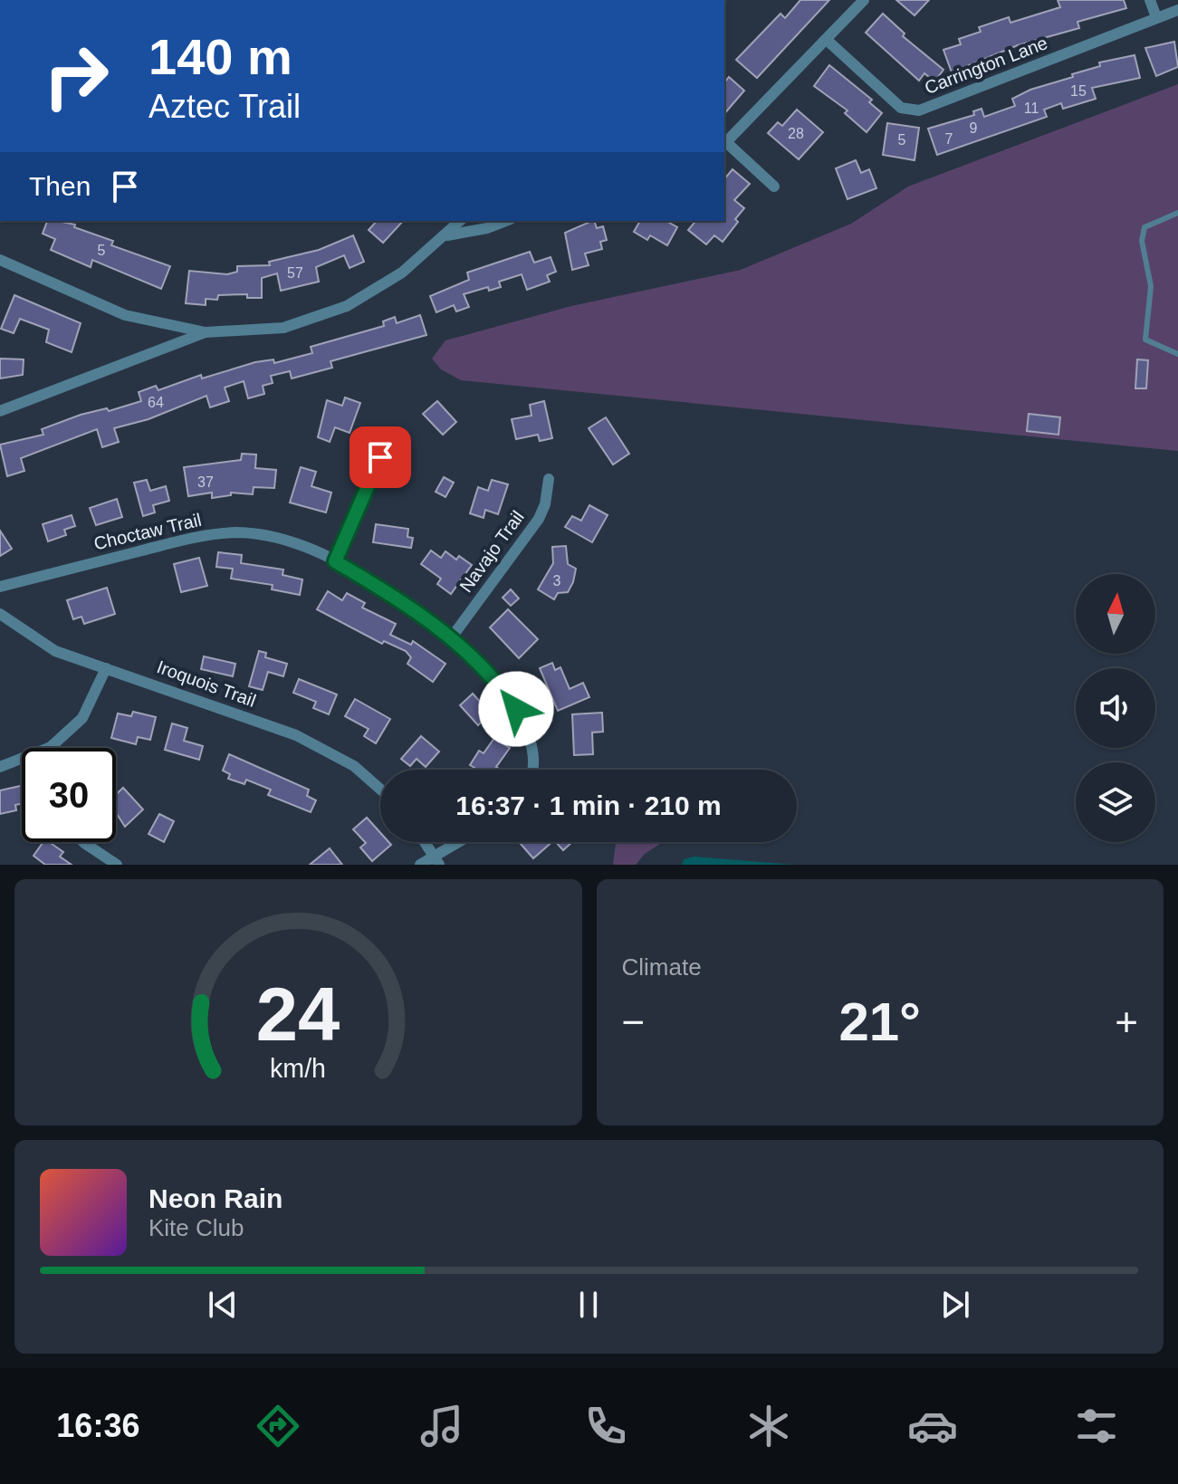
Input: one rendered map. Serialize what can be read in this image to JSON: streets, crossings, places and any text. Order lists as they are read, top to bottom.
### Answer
{
  "streets": {
    "street": [
      "Carrington Lane",
      "Choctaw Trail",
      "Navajo Trail",
      "Iroquois Trail"
    ]
  },
  "crossings": [
    ["Choctaw Trail", "Navajo Trail"]
  ],
  "house_numbers": [
    "15",
    "11",
    "9",
    "28",
    "7",
    "5",
    "5",
    "57",
    "64",
    "37",
    "3"
  ],
  "north": "top",
  "page": {
    "turn": ["140 m", "Aztec Trail"],
    "then": "Then",
    "limit": "30",
    "trip": "16:37 · 1 min · 210 m",
    "tile": "Climate",
    "heat": ["−", "21°", "+"],
    "song": ["Neon Rain", "Kite Club"],
    "tabs": "16:36",
    "gauge": ["24", "km/h"]
  }
}
